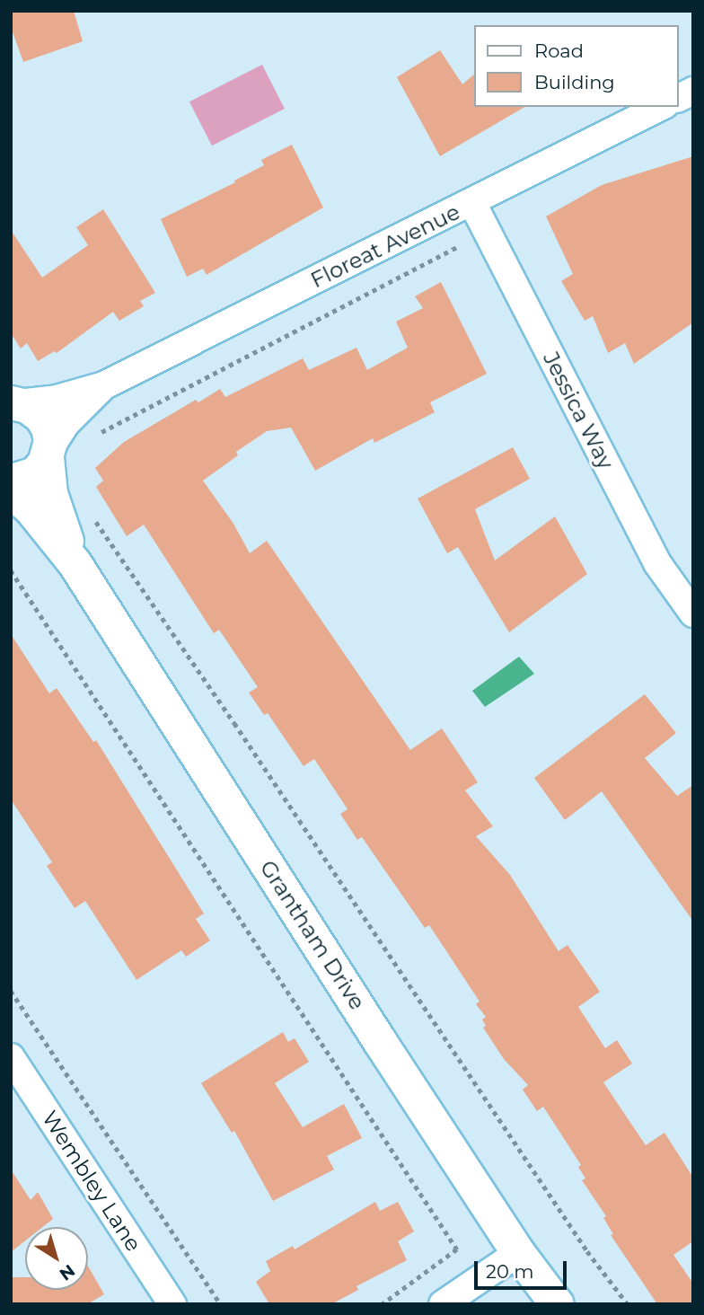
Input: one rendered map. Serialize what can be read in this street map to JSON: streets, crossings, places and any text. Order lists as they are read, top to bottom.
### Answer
{
  "streets": {
    "street": [
      "Floreat Avenue",
      "Jessica Way",
      "Grantham Drive",
      "Wembley Lane"
    ]
  },
  "crossings": [
    ["Floreat Avenue", "Jessica Way"],
    ["Floreat Avenue", "Grantham Drive"]
  ],
  "legend": ["Road", "Building"],
  "scale_bar": "20 m",
  "north": "bottom right"
}
